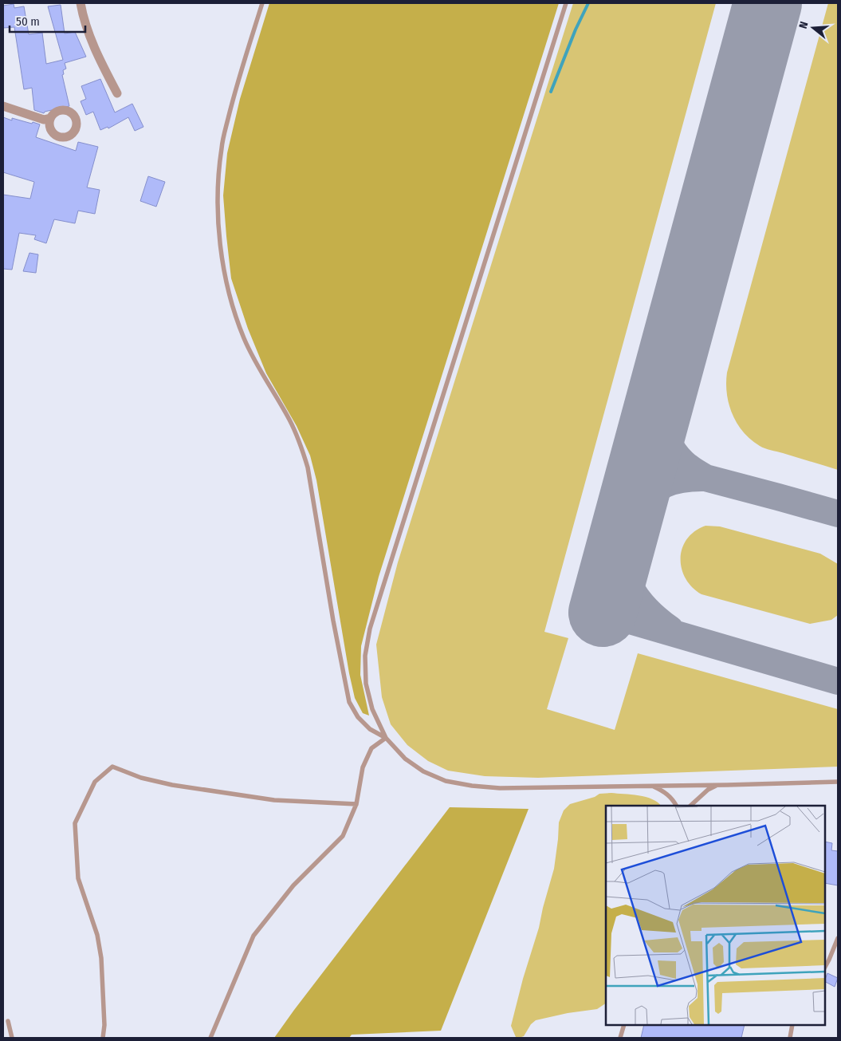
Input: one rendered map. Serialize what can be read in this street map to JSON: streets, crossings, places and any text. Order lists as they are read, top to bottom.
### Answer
{
  "scale_bar": "50 m",
  "north": "left"
}
